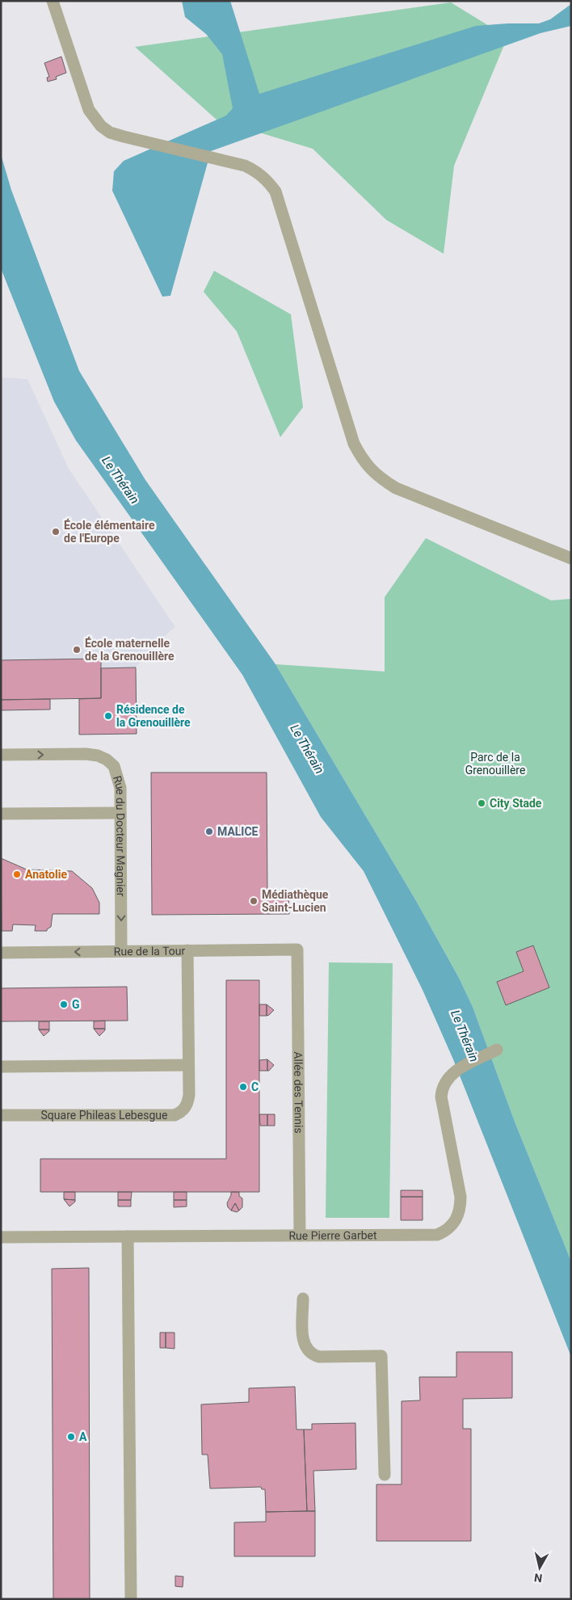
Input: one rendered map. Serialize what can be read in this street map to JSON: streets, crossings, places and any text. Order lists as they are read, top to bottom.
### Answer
{
  "streets": {
    "street": [
      "Rue du Docteur Magnier",
      "Rue de la Tour",
      "Allée des Tennis",
      "Square Phileas Lebesgue",
      "Rue Pierre Garbet"
    ]
  },
  "crossings": [
    ["Rue du Docteur Magnier", "Rue de la Tour"],
    ["Rue de la Tour", "Allée des Tennis"],
    ["Rue de la Tour", "Square Phileas Lebesgue"],
    ["Allée des Tennis", "Rue Pierre Garbet"]
  ],
  "one_way": ["Rue de la Tour"],
  "water": ["Le Thérain"],
  "parks": ["Parc de la Grenouillère"],
  "places": [
    "École élémentaire de l'Europe",
    "École maternelle de la Grenouillère",
    "Résidence de la Grenouillère",
    "City Stade",
    "MALICE",
    "Anatolie",
    "Médiathèque Saint-Lucien",
    "G",
    "C",
    "A"
  ],
  "north": "bottom"
}
